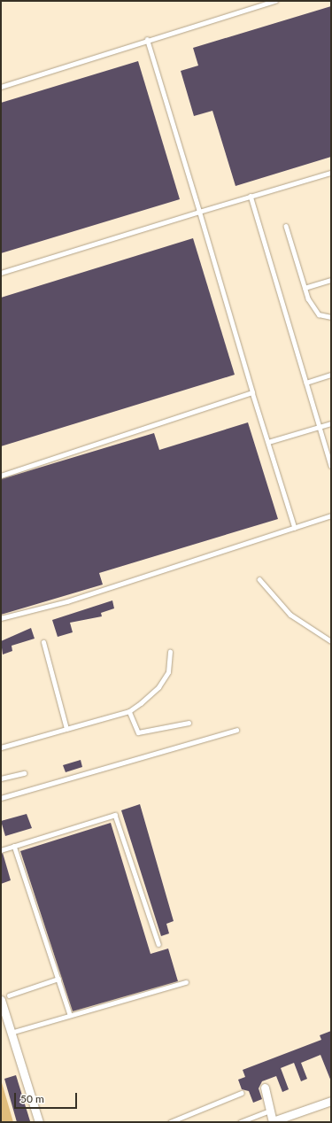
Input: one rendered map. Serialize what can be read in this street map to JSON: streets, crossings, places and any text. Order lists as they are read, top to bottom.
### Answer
{
  "scale_bar": "50 m"
}
